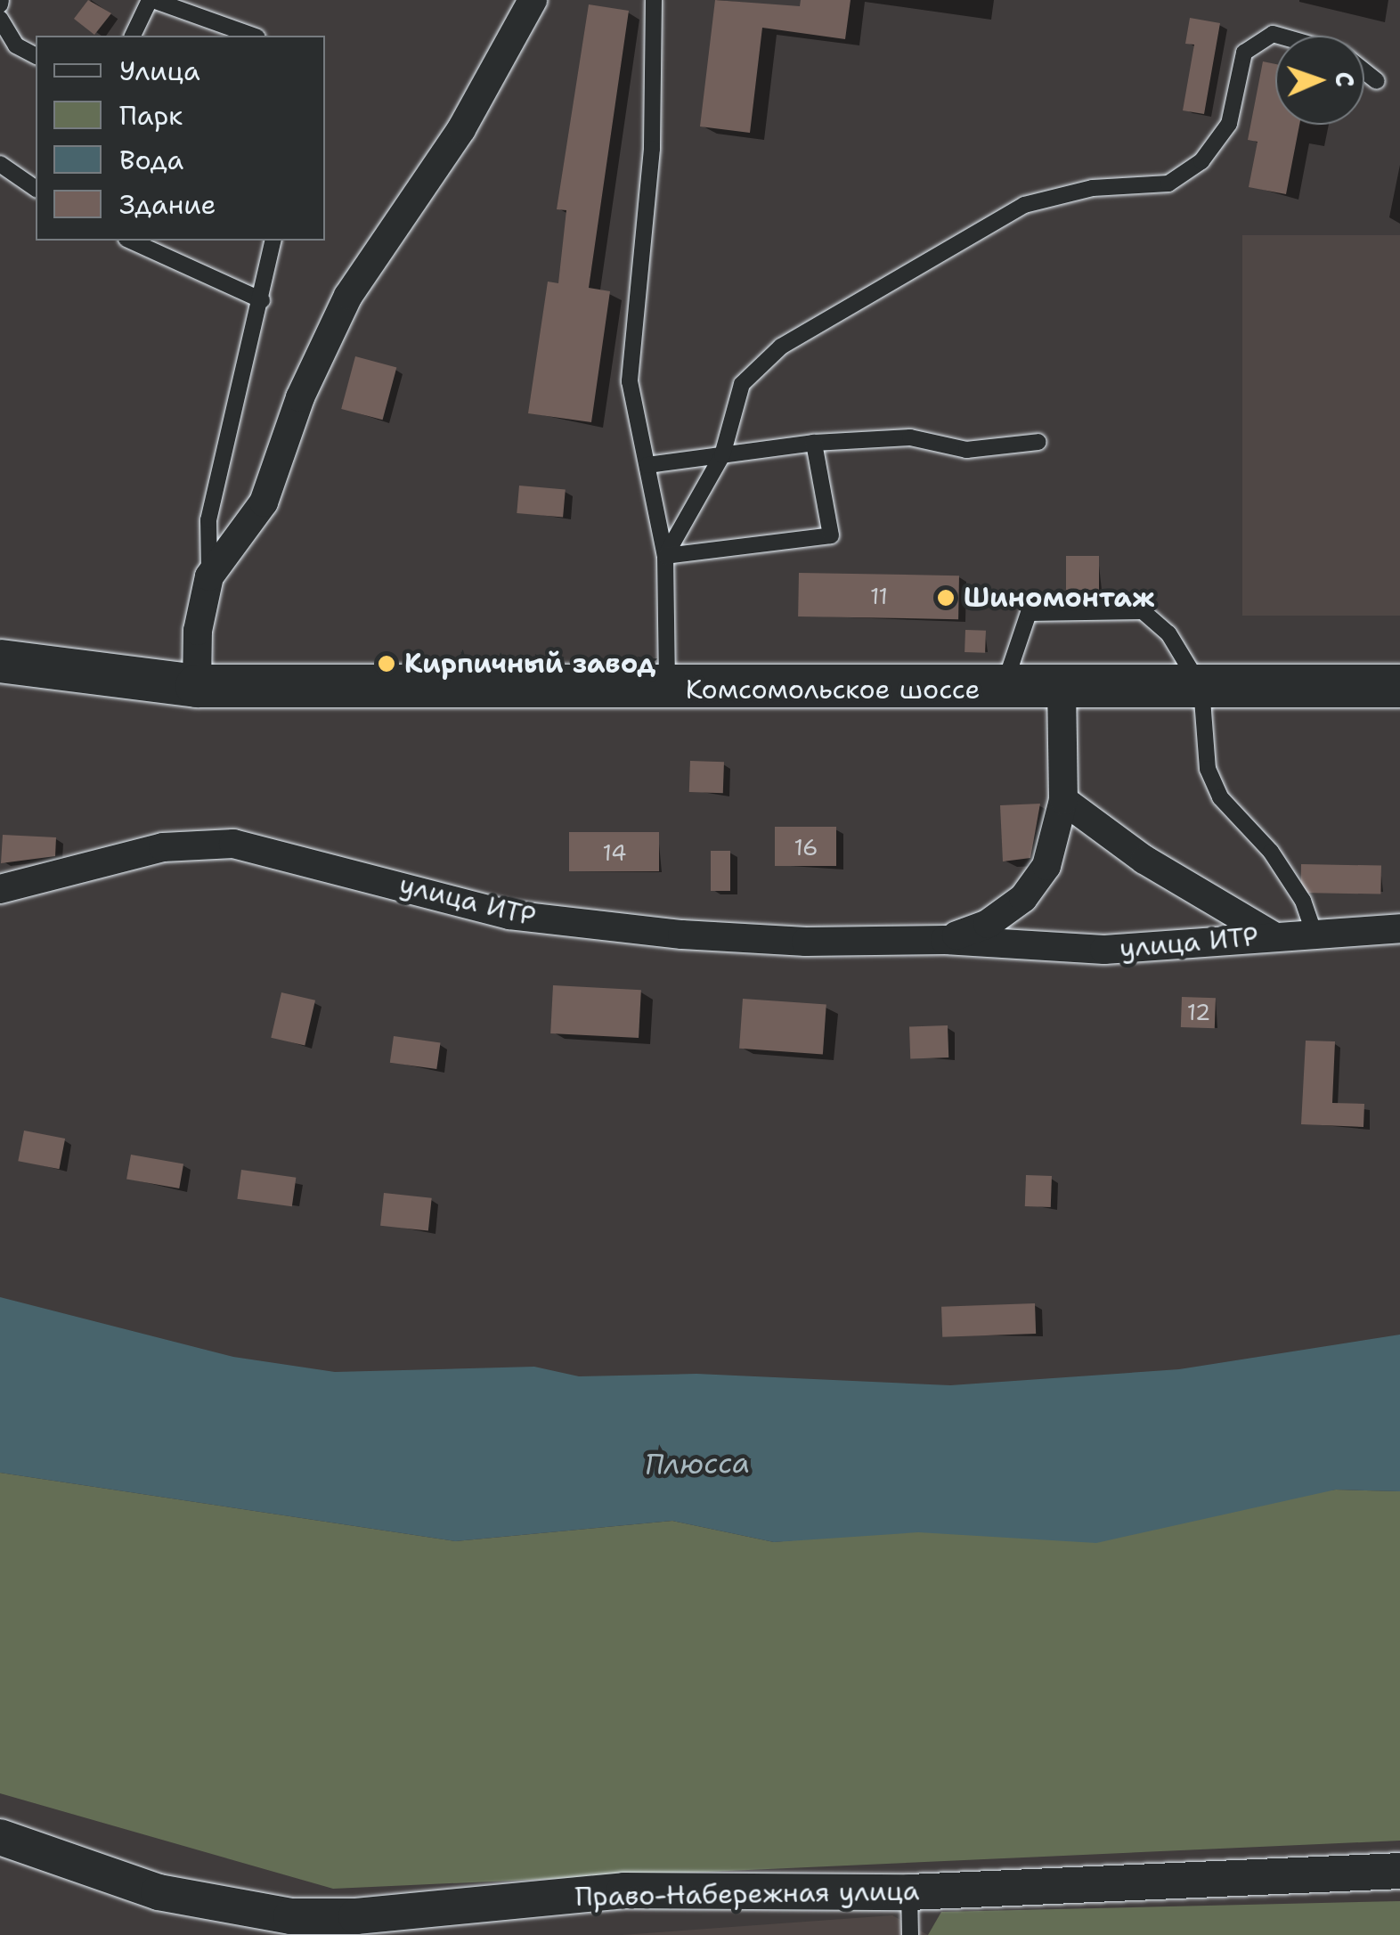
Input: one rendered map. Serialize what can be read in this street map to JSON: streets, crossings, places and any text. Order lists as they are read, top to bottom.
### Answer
{
  "streets": {
    "main road": ["Комсомольское шоссе"],
    "street": ["улица ИТР", "Право-Набережная улица"]
  },
  "water": ["Плюсса"],
  "places": ["Шиномонтаж", "Кирпичный завод"],
  "house_numbers": [
    "11",
    "16",
    "14",
    "12"
  ],
  "legend": [
    "Улица",
    "Парк",
    "Вода",
    "Здание"
  ],
  "north": "right"
}
